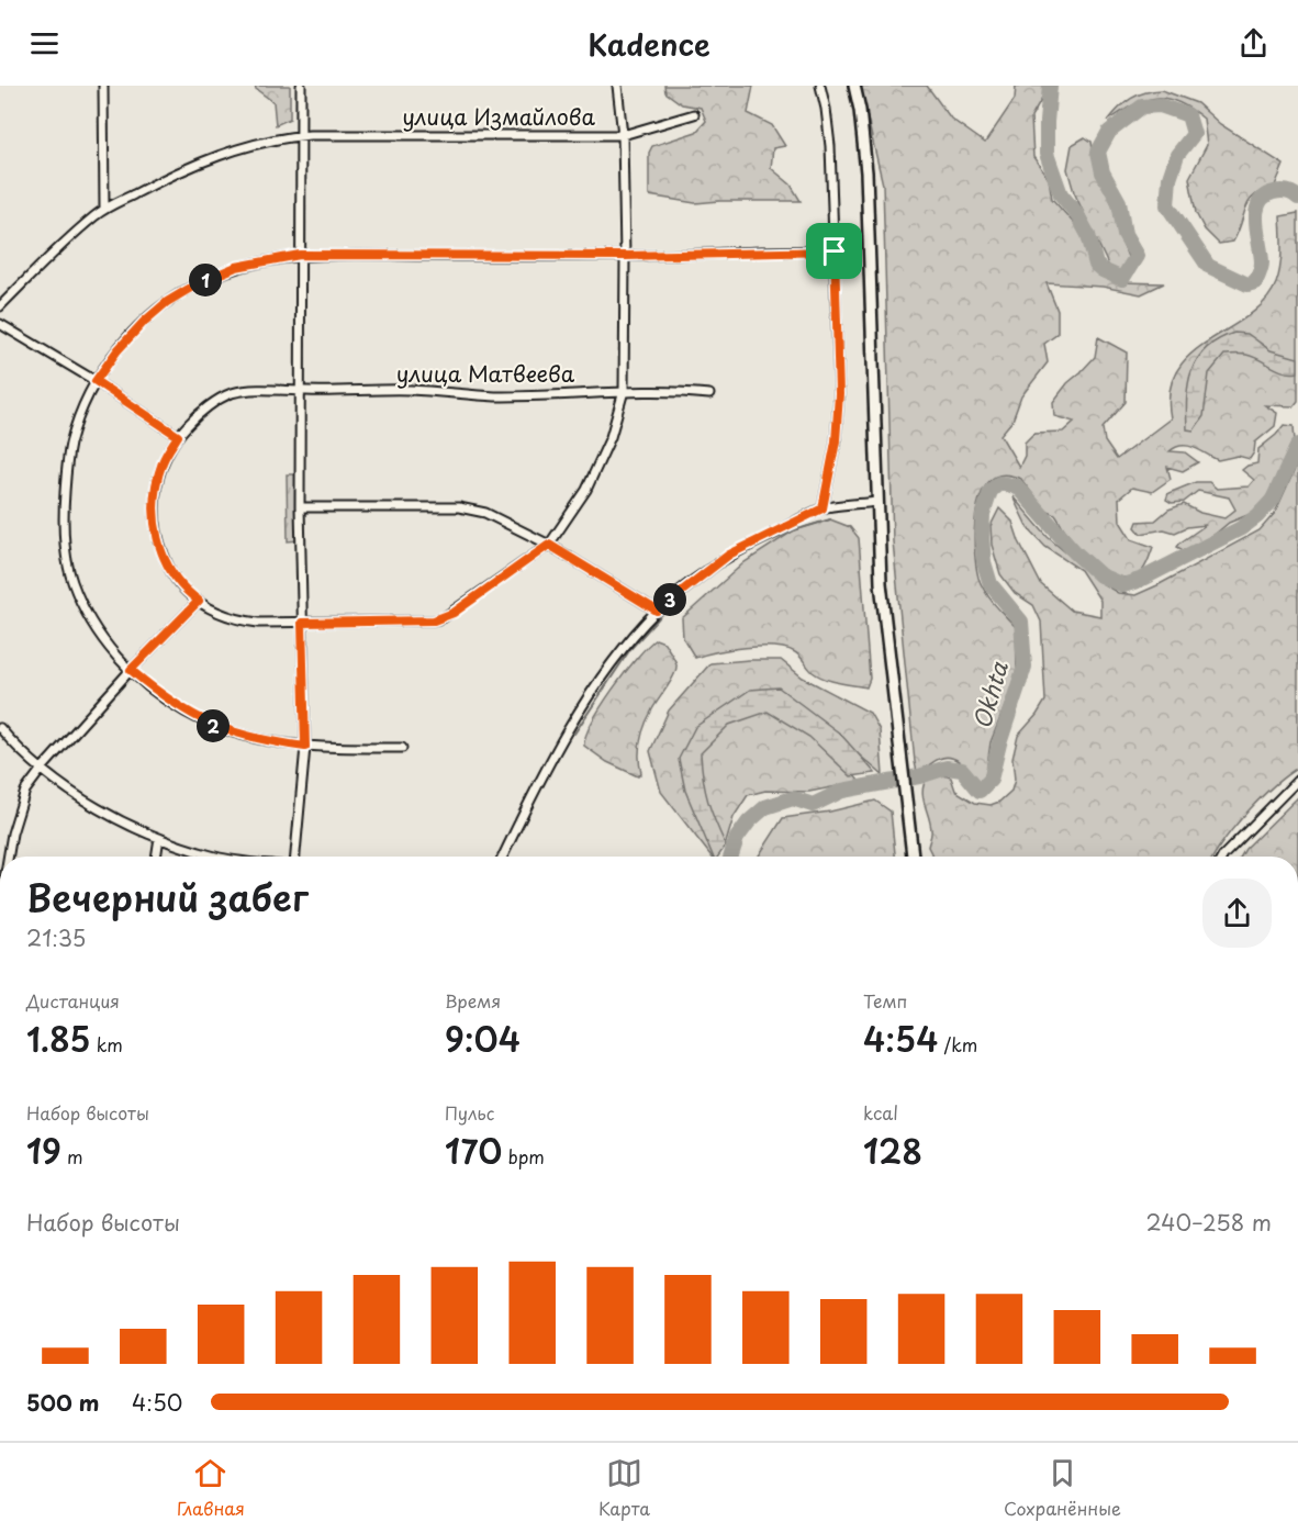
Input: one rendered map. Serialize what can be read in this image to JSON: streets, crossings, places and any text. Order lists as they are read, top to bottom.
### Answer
{
  "streets": {
    "street": ["улица Измайлова", "улица Матвеева"]
  },
  "water": ["Okhta"],
  "page": {
    "header": "Kadence",
    "pins": ["1", "3", "2"],
    "heading": ["Вечерний забег", "21:35"],
    "stats": [
      ["Дистанция", "1.85 km"],
      ["Время", "9:04"],
      ["Темп", "4:54 /km"],
      ["Набор высоты", "19 m"],
      ["Пульс", "170 bpm"],
      ["kcal", "128"]
    ],
    "chart": ["Набор высоты", "240–258 m"],
    "list": [
      {
        "name": "500 m",
        "note": "4:50"
      }
    ],
    "tabs": ["Главная", "Карта", "Сохранённые"]
  }
}
